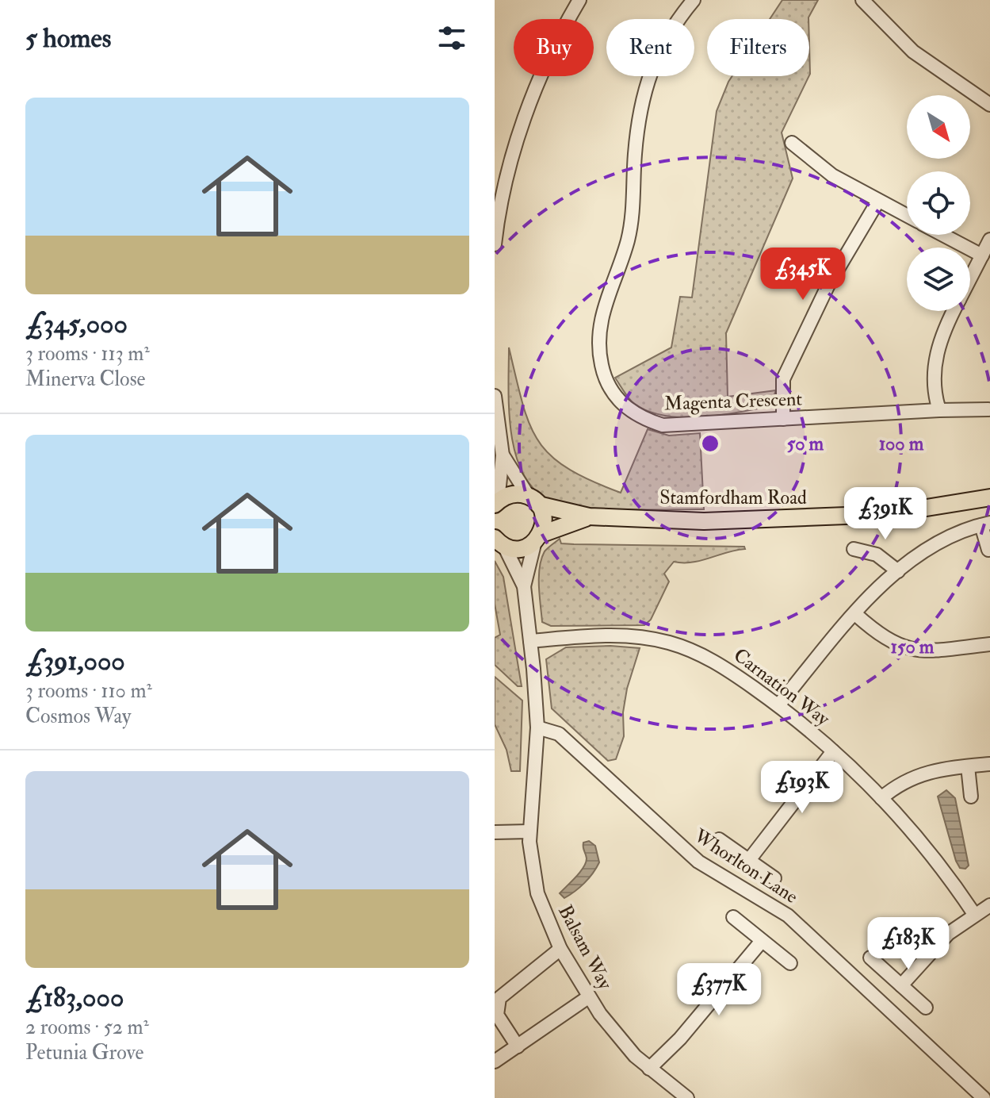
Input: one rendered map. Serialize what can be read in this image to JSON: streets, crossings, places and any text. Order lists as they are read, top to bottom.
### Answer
{
  "streets": {
    "main road": ["Stamfordham Road"],
    "street": [
      "Magenta Crescent",
      "Carnation Way",
      "Whorlton Lane",
      "Balsam Way"
    ]
  },
  "crossings": [
    ["Stamfordham Road", "Balsam Way"],
    ["Carnation Way", "Balsam Way"],
    ["Whorlton Lane", "Balsam Way"]
  ],
  "north": "bottom right",
  "page": {
    "heading": "5 homes",
    "chip": ["Buy", "Rent", "Filters"],
    "list": [
      {
        "name": "£345,000",
        "note": "3 rooms · 113 m² · Minerva Close"
      },
      {
        "name": "£391,000",
        "note": "3 rooms · 110 m² · Cosmos Way"
      },
      {
        "name": "£183,000",
        "note": "2 rooms · 52 m² · Petunia Grove"
      }
    ],
    "price": [
      "£345K",
      "£391K",
      "£193K",
      "£183K",
      "£377K"
    ]
  },
  "rings": ["50 m", "100 m", "150 m"]
}
